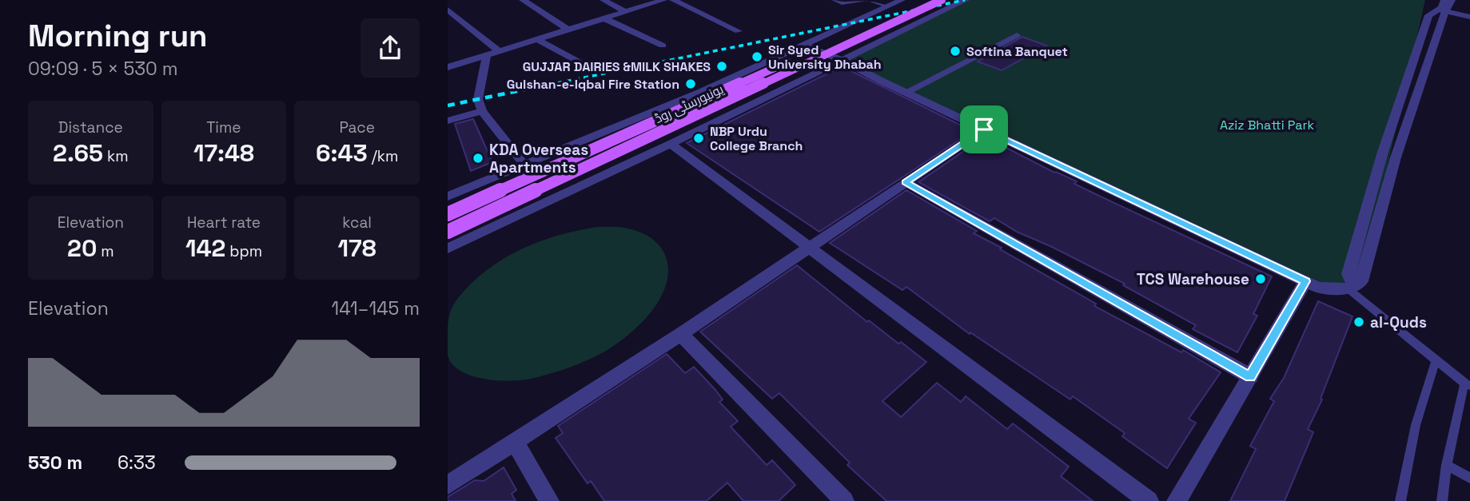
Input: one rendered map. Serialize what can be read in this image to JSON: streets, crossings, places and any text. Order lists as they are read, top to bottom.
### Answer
{
  "streets": {
    "main road": ["یونیورسٹی روڈ"]
  },
  "parks": ["Aziz Bhatti Park"],
  "places": [
    "Softina Banquet",
    "Sir Syed University Dhabah",
    "GUJJAR DAIRIES &MILK SHAKES",
    "Gulshan-e-Iqbal Fire Station",
    "NBP Urdu College Branch",
    "KDA Overseas Apartments",
    "TCS Warehouse",
    "al-Quds"
  ],
  "page": {
    "heading": ["Morning run", "09:09 · 5 × 530 m"],
    "stats": [
      ["Distance", "2.65 km"],
      ["Time", "17:48"],
      ["Pace", "6:43 /km"],
      ["Elevation", "20 m"],
      ["Heart rate", "142 bpm"],
      ["kcal", "178"]
    ],
    "chart": ["Elevation", "141–145 m"],
    "list": [
      {
        "name": "530 m",
        "note": "6:33"
      }
    ]
  }
}
